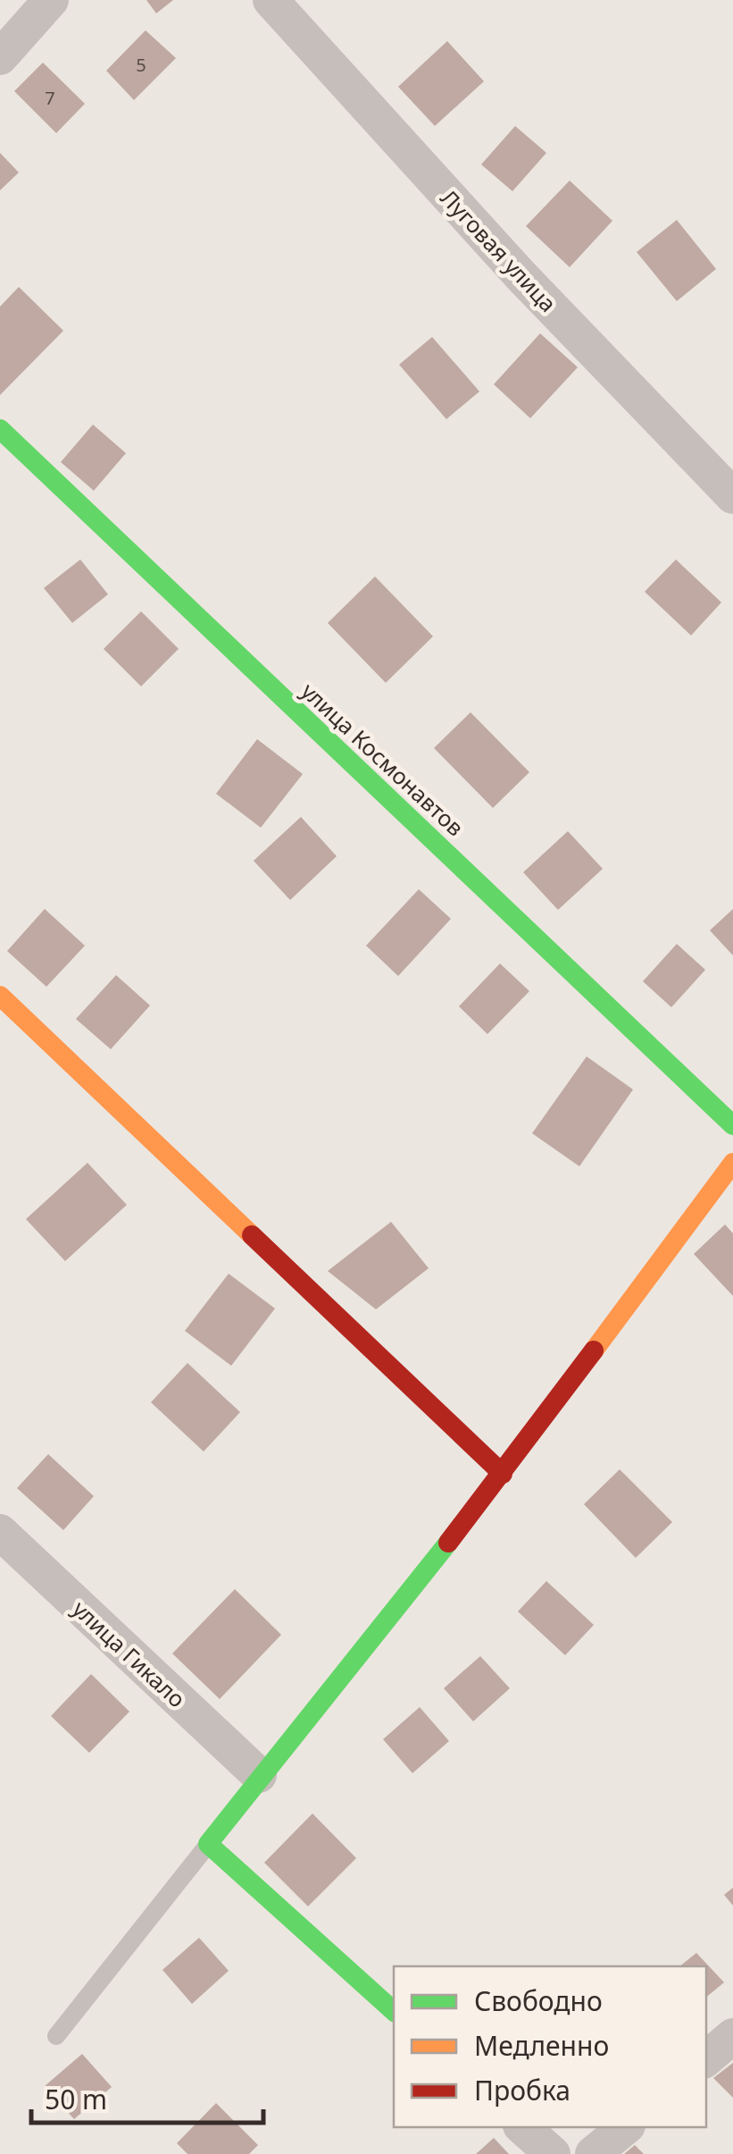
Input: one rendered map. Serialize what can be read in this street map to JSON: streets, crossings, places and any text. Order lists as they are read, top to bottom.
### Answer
{
  "streets": {
    "street": ["Луговая улица", "улица Космонавтов", "улица Гикало"]
  },
  "house_numbers": ["5", "7"],
  "legend": ["Свободно", "Медленно", "Пробка"],
  "scale_bar": "50 m"
}
